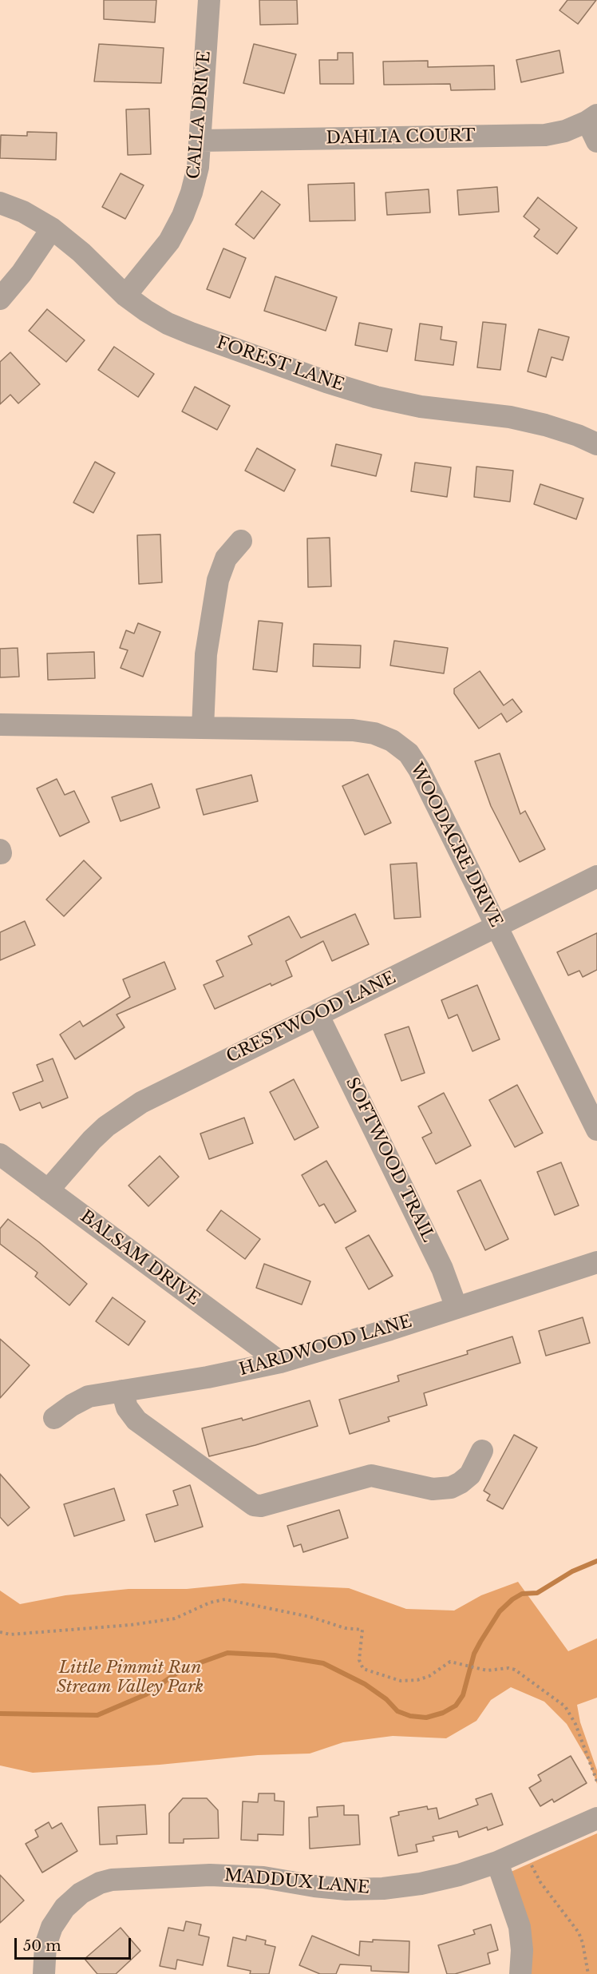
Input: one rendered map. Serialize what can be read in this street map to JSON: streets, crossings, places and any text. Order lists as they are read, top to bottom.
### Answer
{
  "streets": {
    "street": [
      "CALLA DRIVE",
      "DAHLIA COURT",
      "FOREST LANE",
      "WOODACRE DRIVE",
      "CRESTWOOD LANE",
      "SOFTWOOD TRAIL",
      "BALSAM DRIVE",
      "HARDWOOD LANE",
      "MADDUX LANE"
    ]
  },
  "crossings": [
    ["CALLA DRIVE", "DAHLIA COURT"],
    ["CALLA DRIVE", "FOREST LANE"],
    ["WOODACRE DRIVE", "CRESTWOOD LANE"],
    ["CRESTWOOD LANE", "SOFTWOOD TRAIL"],
    ["CRESTWOOD LANE", "BALSAM DRIVE"],
    ["SOFTWOOD TRAIL", "HARDWOOD LANE"],
    ["BALSAM DRIVE", "HARDWOOD LANE"]
  ],
  "parks": ["Little Pimmit Run Stream Valley Park"],
  "scale_bar": "50 m"
}
